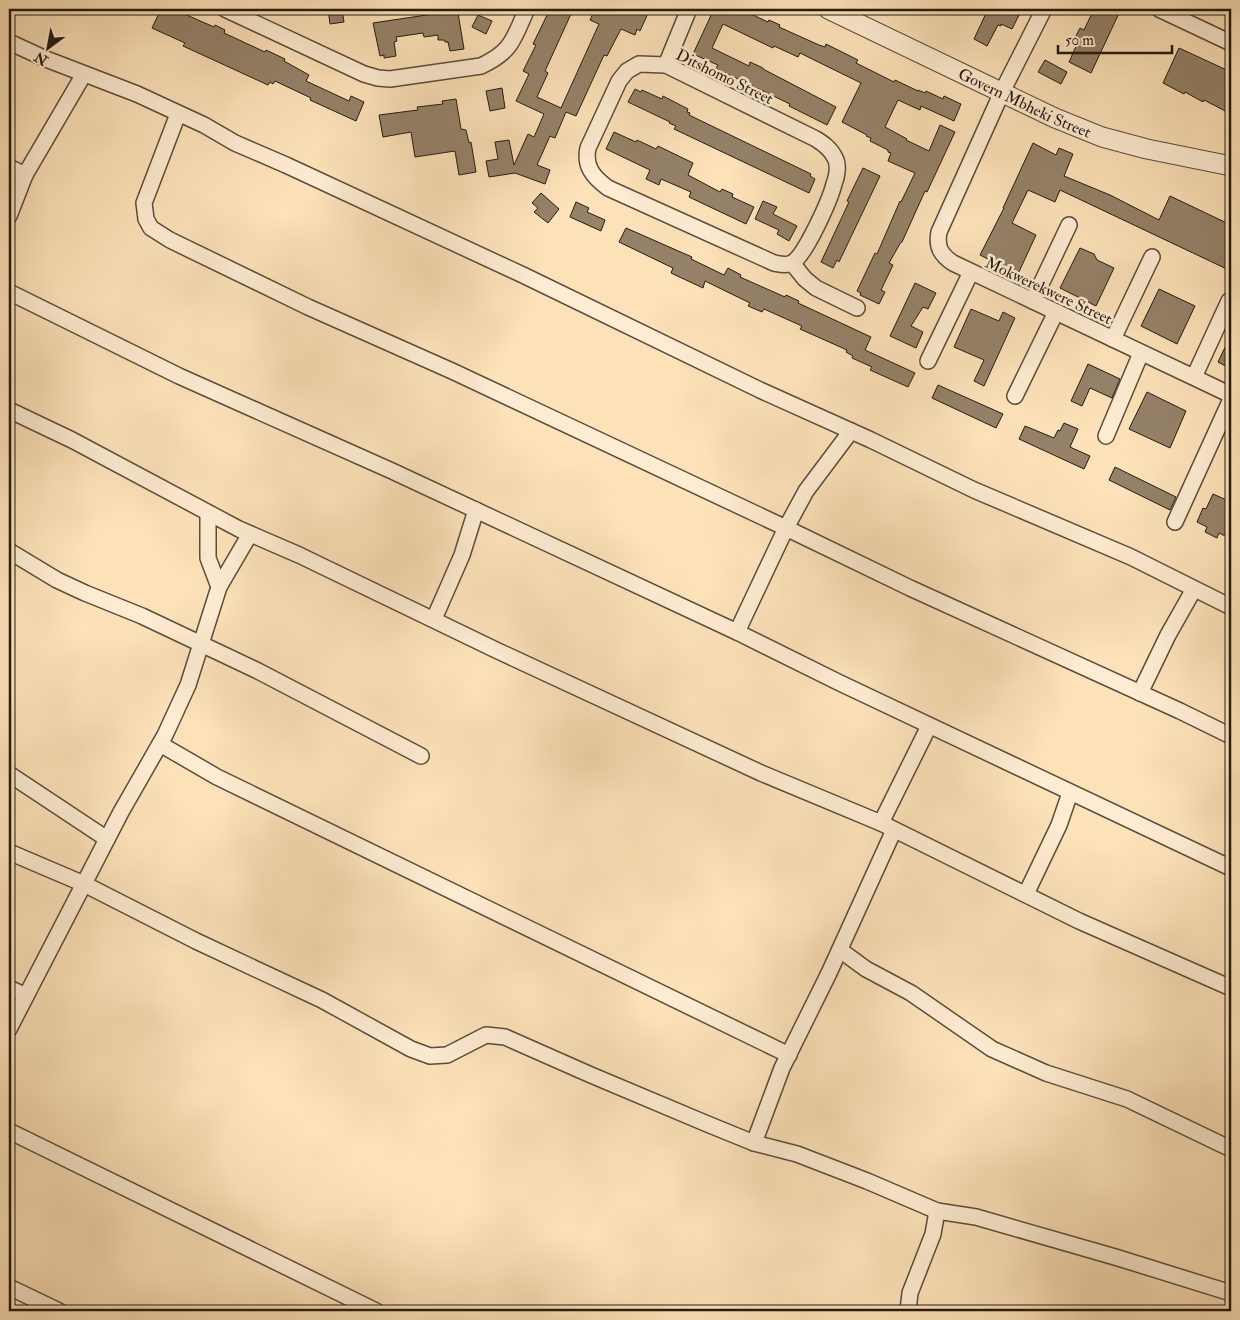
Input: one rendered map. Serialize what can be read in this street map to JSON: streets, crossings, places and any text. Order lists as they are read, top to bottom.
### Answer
{
  "streets": {
    "street": ["Ditshomo Street", "Govern Mbheki Street", "Mokwerekwere Street"]
  },
  "crossings": [
    ["Govern Mbheki Street", "Mokwerekwere Street"]
  ],
  "scale_bar": "50 m",
  "north": "bottom left"
}
